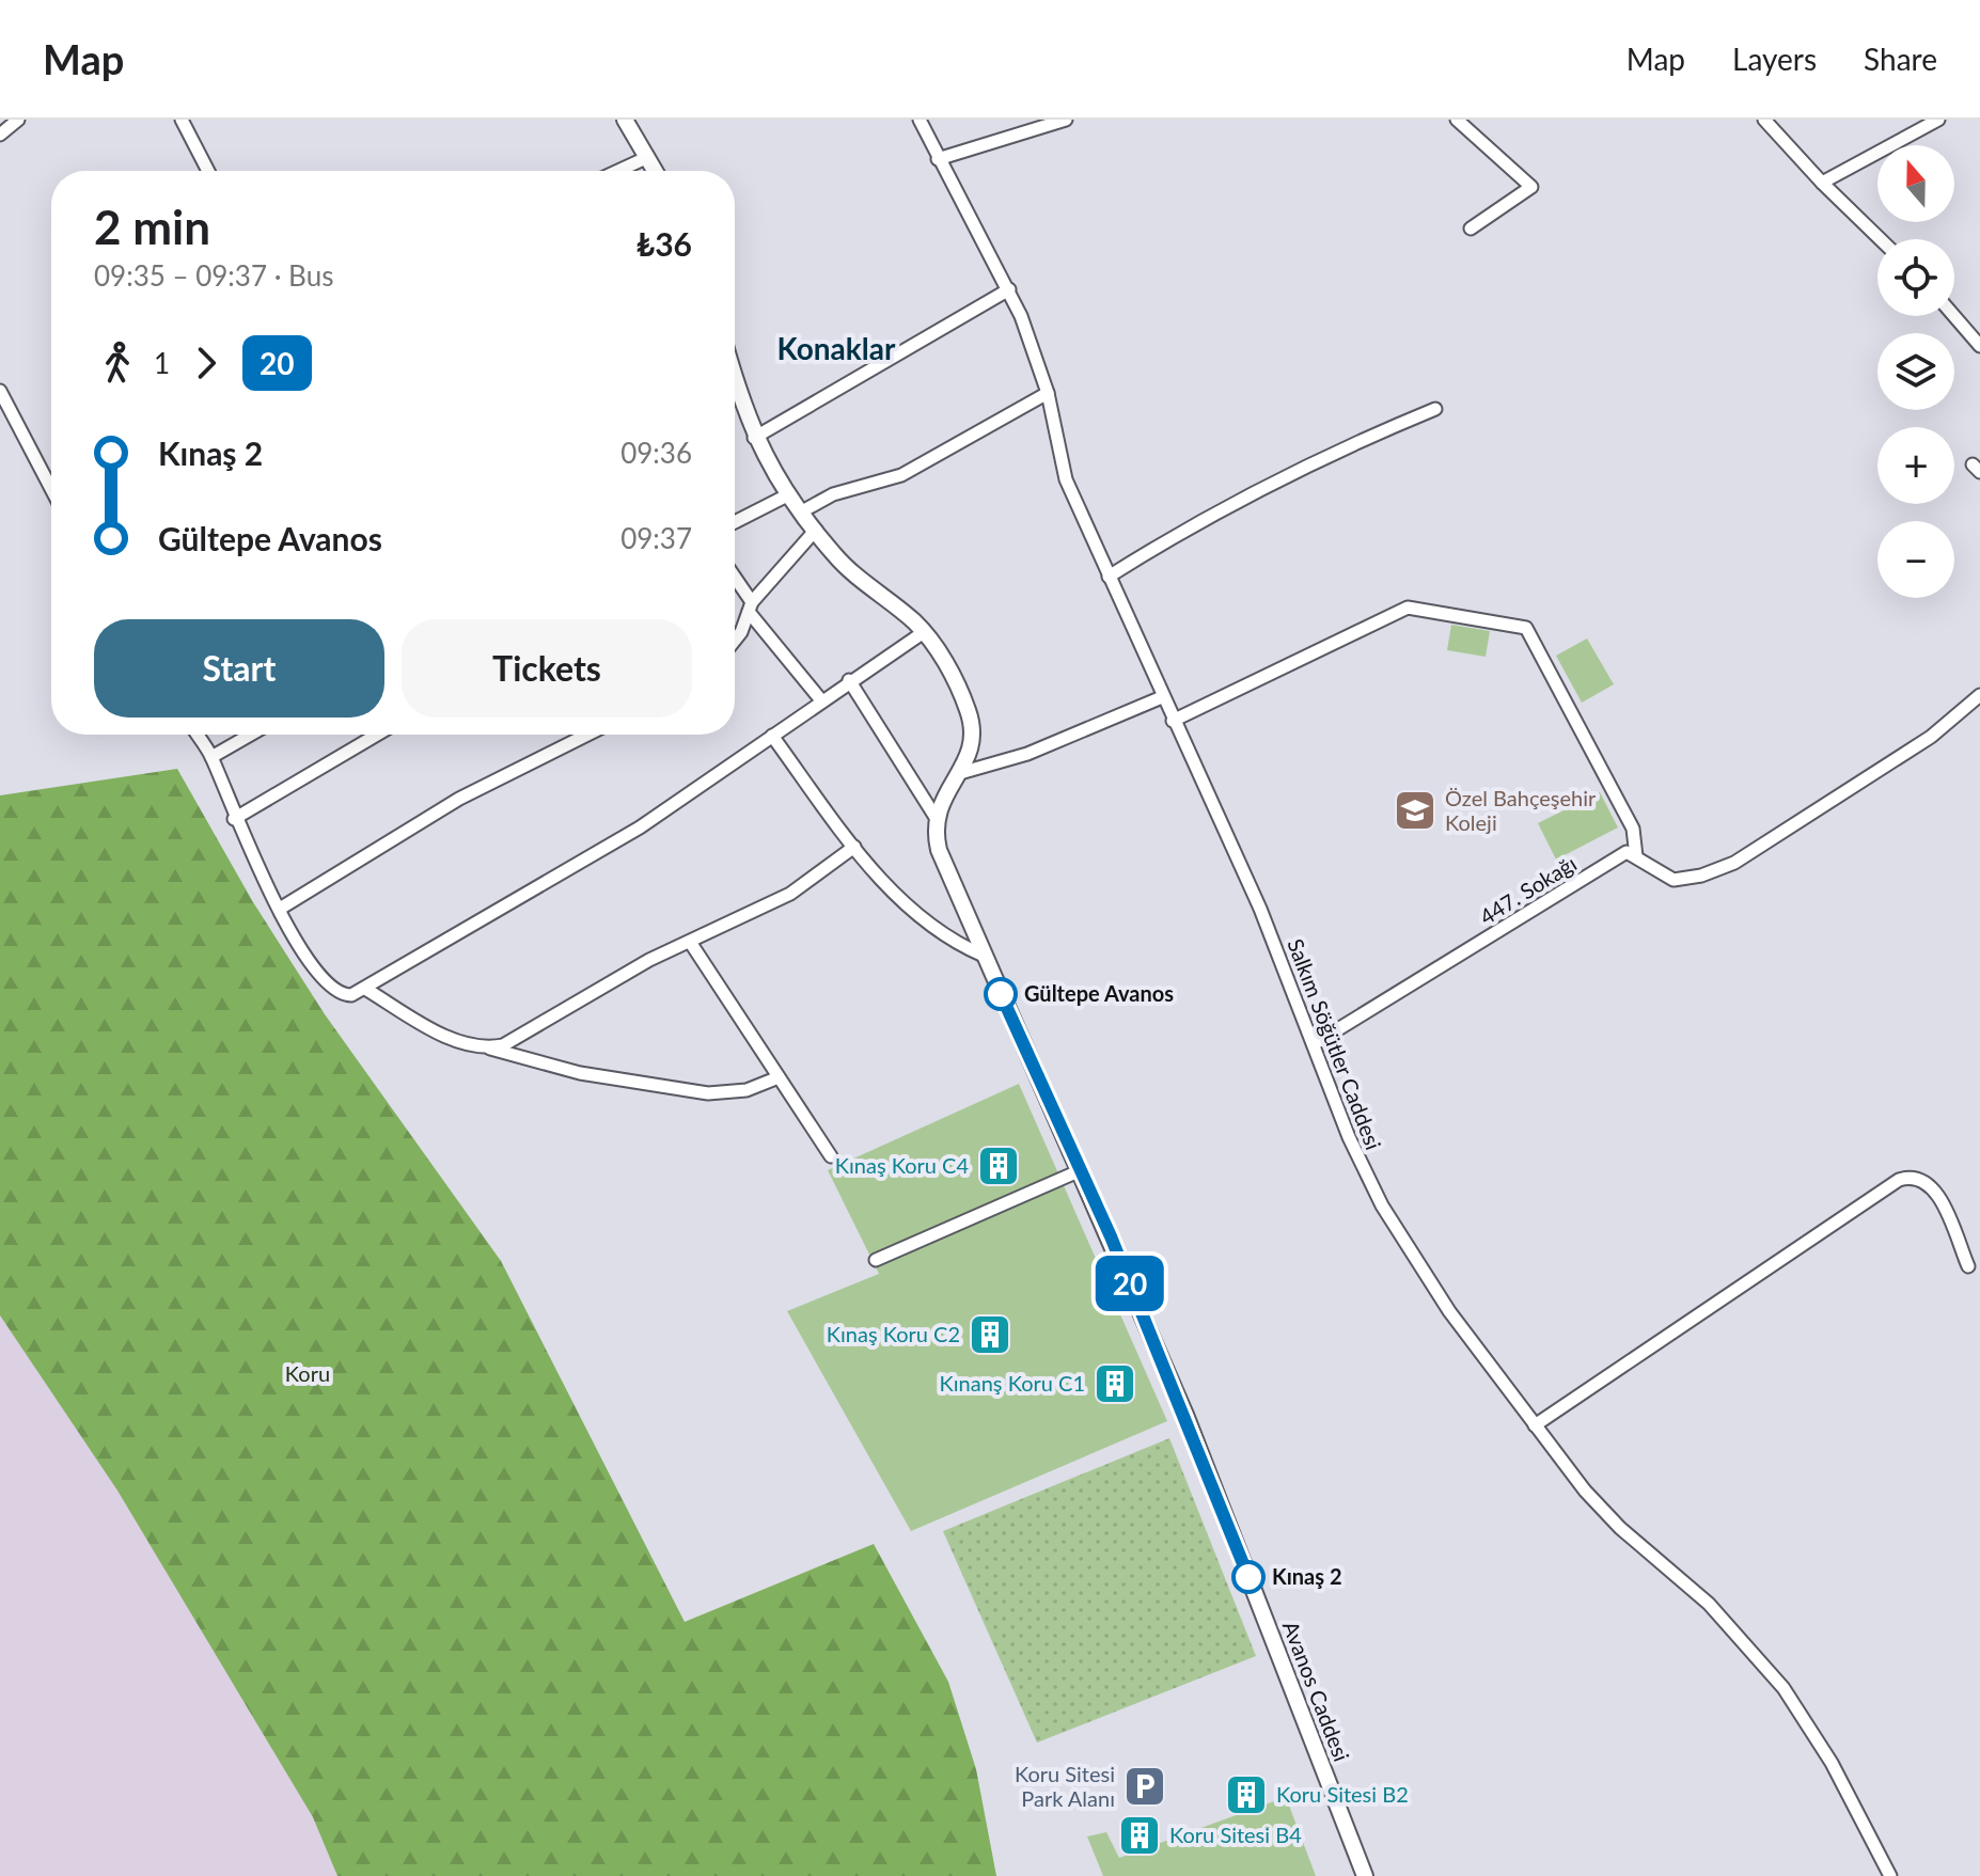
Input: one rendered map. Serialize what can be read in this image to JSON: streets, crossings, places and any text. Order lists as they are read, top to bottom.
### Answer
{
  "streets": {
    "street": ["447. Sokağı", "Salkım Söğütler Caddesi", "Avanos Caddesi"]
  },
  "crossings": [
    ["447. Sokağı", "Salkım Söğütler Caddesi"]
  ],
  "districts": ["Konaklar"],
  "parks": ["Koru"],
  "places": {
    "school or university": ["Özel Bahçeşehir Koleji"],
    "other": ["Gültepe Avanos", "Kınaş 2"],
    "building": [
      "Kınaş Koru C4",
      "Kınaş Koru C2",
      "Kınanş Koru C1",
      "Koru Sitesi B2",
      "Koru Sitesi B4"
    ],
    "parking": ["Koru Sitesi Park Alanı"]
  },
  "lines": ["bus line 20"],
  "north": "top",
  "page": {
    "header": "Map",
    "nav": ["Map", "Layers", "Share"],
    "on_map": "20",
    "map_buttons": ["+", "−"],
    "heading": ["2 min", "09:35 – 09:37 · Bus", "₺36"],
    "legs": ["1", "20"],
    "list": [
      {
        "name": "Kınaş 2",
        "value": "09:36"
      },
      {
        "name": "Gültepe Avanos",
        "value": "09:37"
      }
    ],
    "buttons": ["Start", "Tickets"]
  }
}
